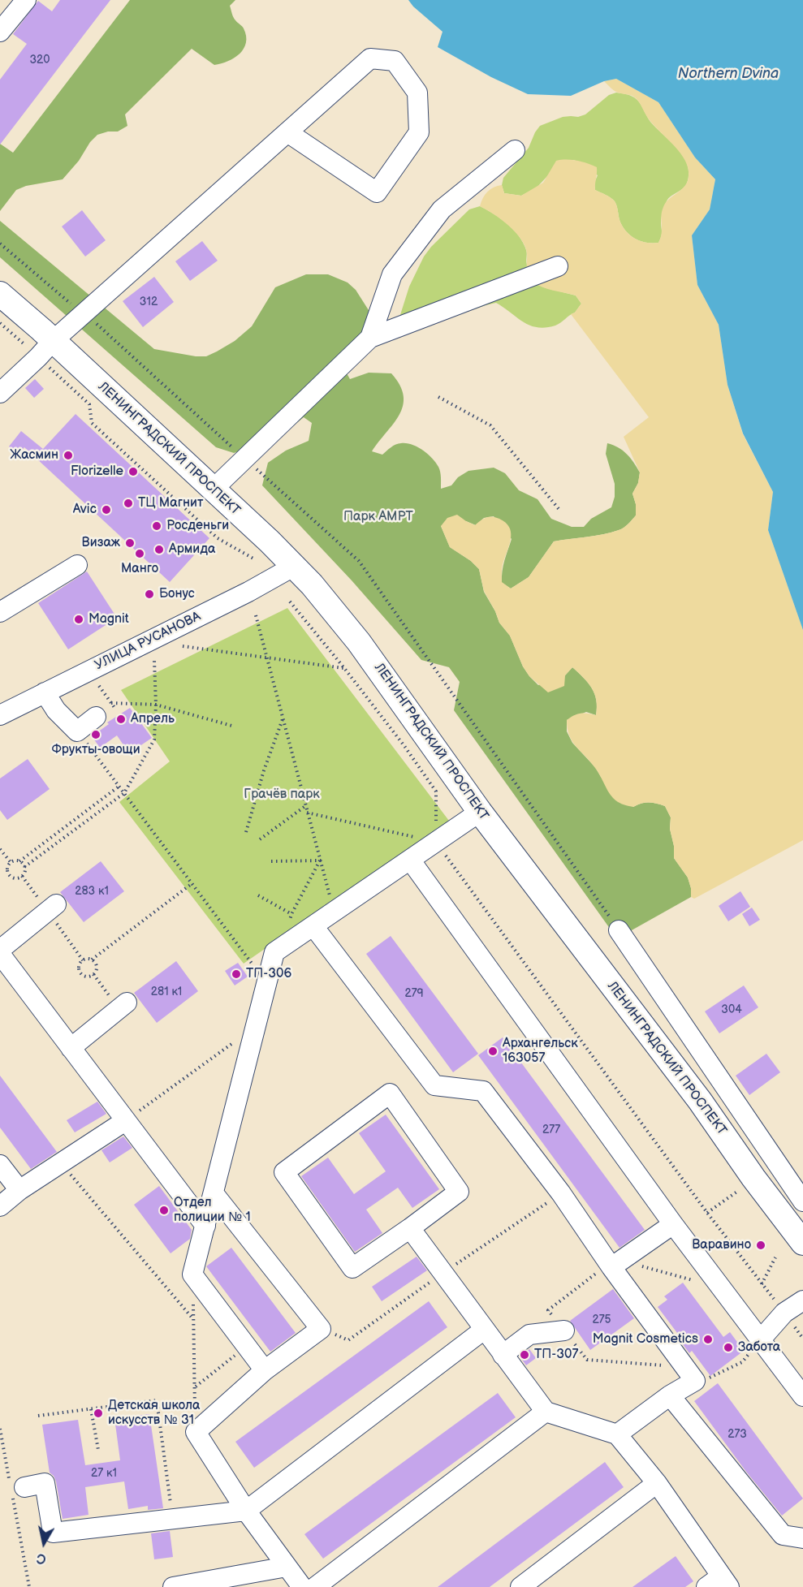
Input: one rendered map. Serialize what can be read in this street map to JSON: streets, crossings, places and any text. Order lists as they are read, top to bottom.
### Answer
{
  "streets": {
    "main road": ["ЛЕНИНГРАДСКИЙ ПРОСПЕКТ"],
    "street": ["УЛИЦА РУСАНОВА"]
  },
  "crossings": [
    ["ЛЕНИНГРАДСКИЙ ПРОСПЕКТ", "УЛИЦА РУСАНОВА"]
  ],
  "water": ["Northern Dvina"],
  "parks": ["Парк АМРТ", "Грачёв парк"],
  "places": [
    "Жасмин",
    "Florizelle",
    "ТЦ Магнит",
    "Avic",
    "Росденьги",
    "Визаж",
    "Армида",
    "Манго",
    "Бонус",
    "Magnit",
    "Апрель",
    "Фрукты-овощи",
    "ТП-306",
    "Архангельск 163057",
    "Отдел полиции № 1",
    "Варавино",
    "Magnit Cosmetics",
    "Забота",
    "ТП-307",
    "Детская школа искусств № 31"
  ],
  "house_numbers": [
    "320",
    "312",
    "283 к1",
    "281 к1",
    "279",
    "304",
    "277",
    "275",
    "273",
    "27 к1"
  ],
  "north": "bottom"
}
